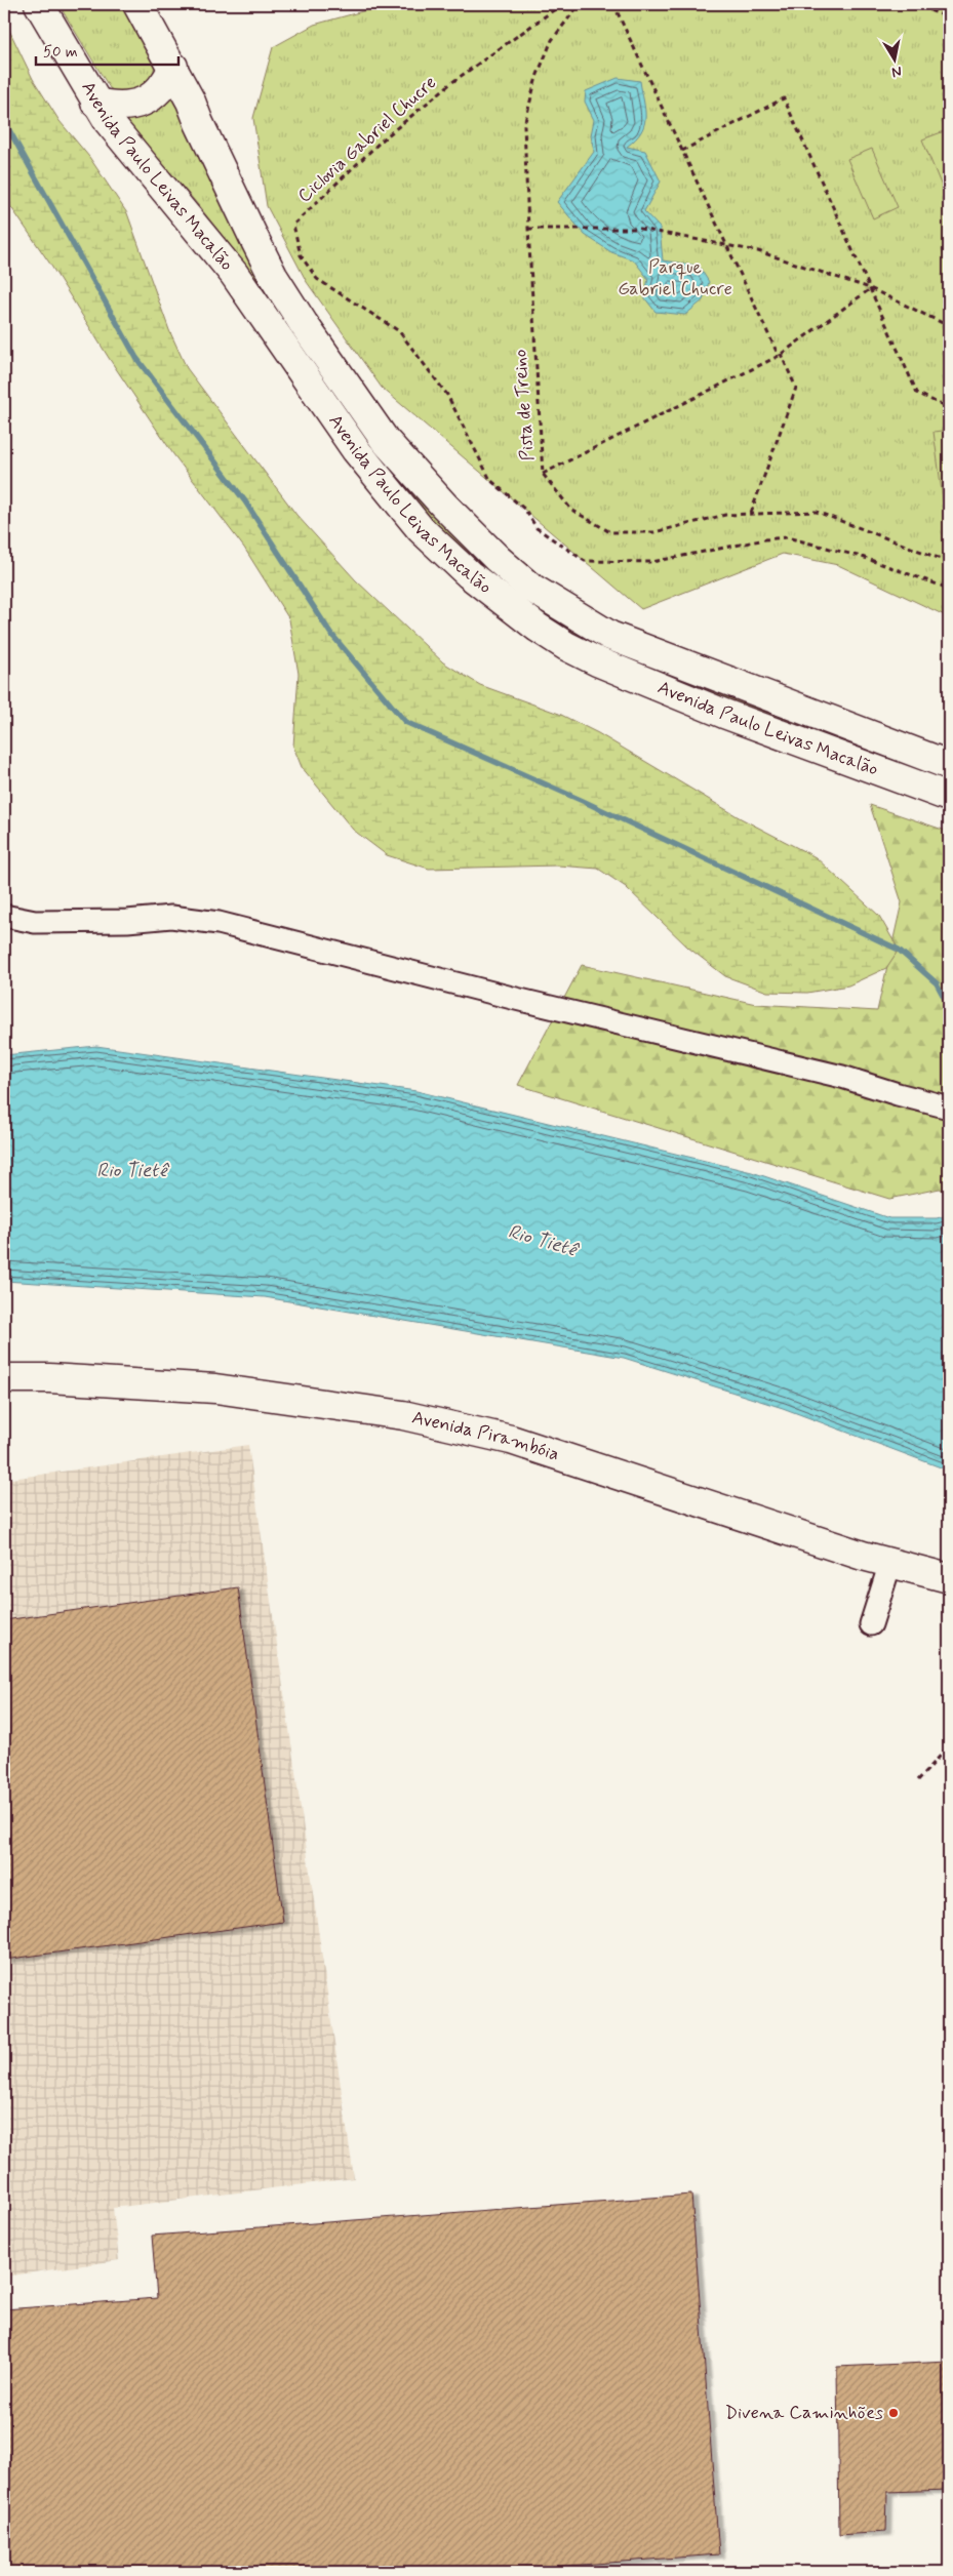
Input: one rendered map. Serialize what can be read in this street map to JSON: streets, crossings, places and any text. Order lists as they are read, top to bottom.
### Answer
{
  "streets": {
    "main road": ["Avenida Paulo Leivas Macalão", "Avenida Pirambóia"],
    "path": ["Ciclovia Gabriel Chucre", "Pista de Treino"]
  },
  "water": ["Rio Tietê"],
  "parks": ["Parque Gabriel Chucre"],
  "places": ["Divena Caminhões"],
  "scale_bar": "50 m",
  "north": "bottom"
}
